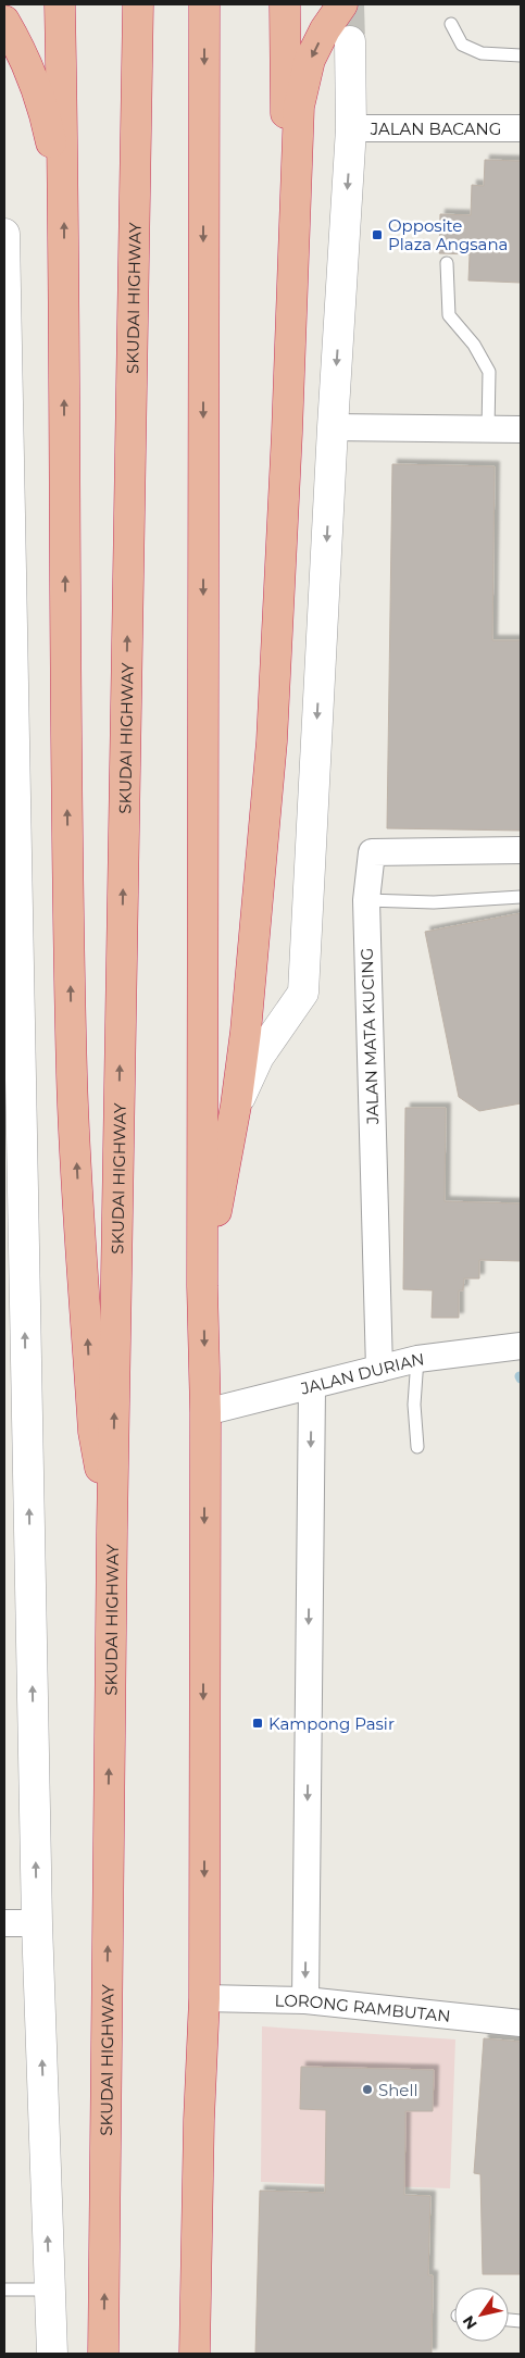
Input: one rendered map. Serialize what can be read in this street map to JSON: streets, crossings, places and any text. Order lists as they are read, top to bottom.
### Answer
{
  "streets": {
    "highway": ["SKUDAI HIGHWAY"],
    "street": [
      "JALAN BACANG",
      "JALAN MATA KUCING",
      "JALAN DURIAN",
      "LORONG RAMBUTAN"
    ]
  },
  "crossings": [
    ["JALAN MATA KUCING", "JALAN DURIAN"]
  ],
  "places": {
    "transit": ["Opposite Plaza Angsana", "Kampong Pasir"],
    "other": ["Shell"]
  },
  "north": "bottom left"
}
